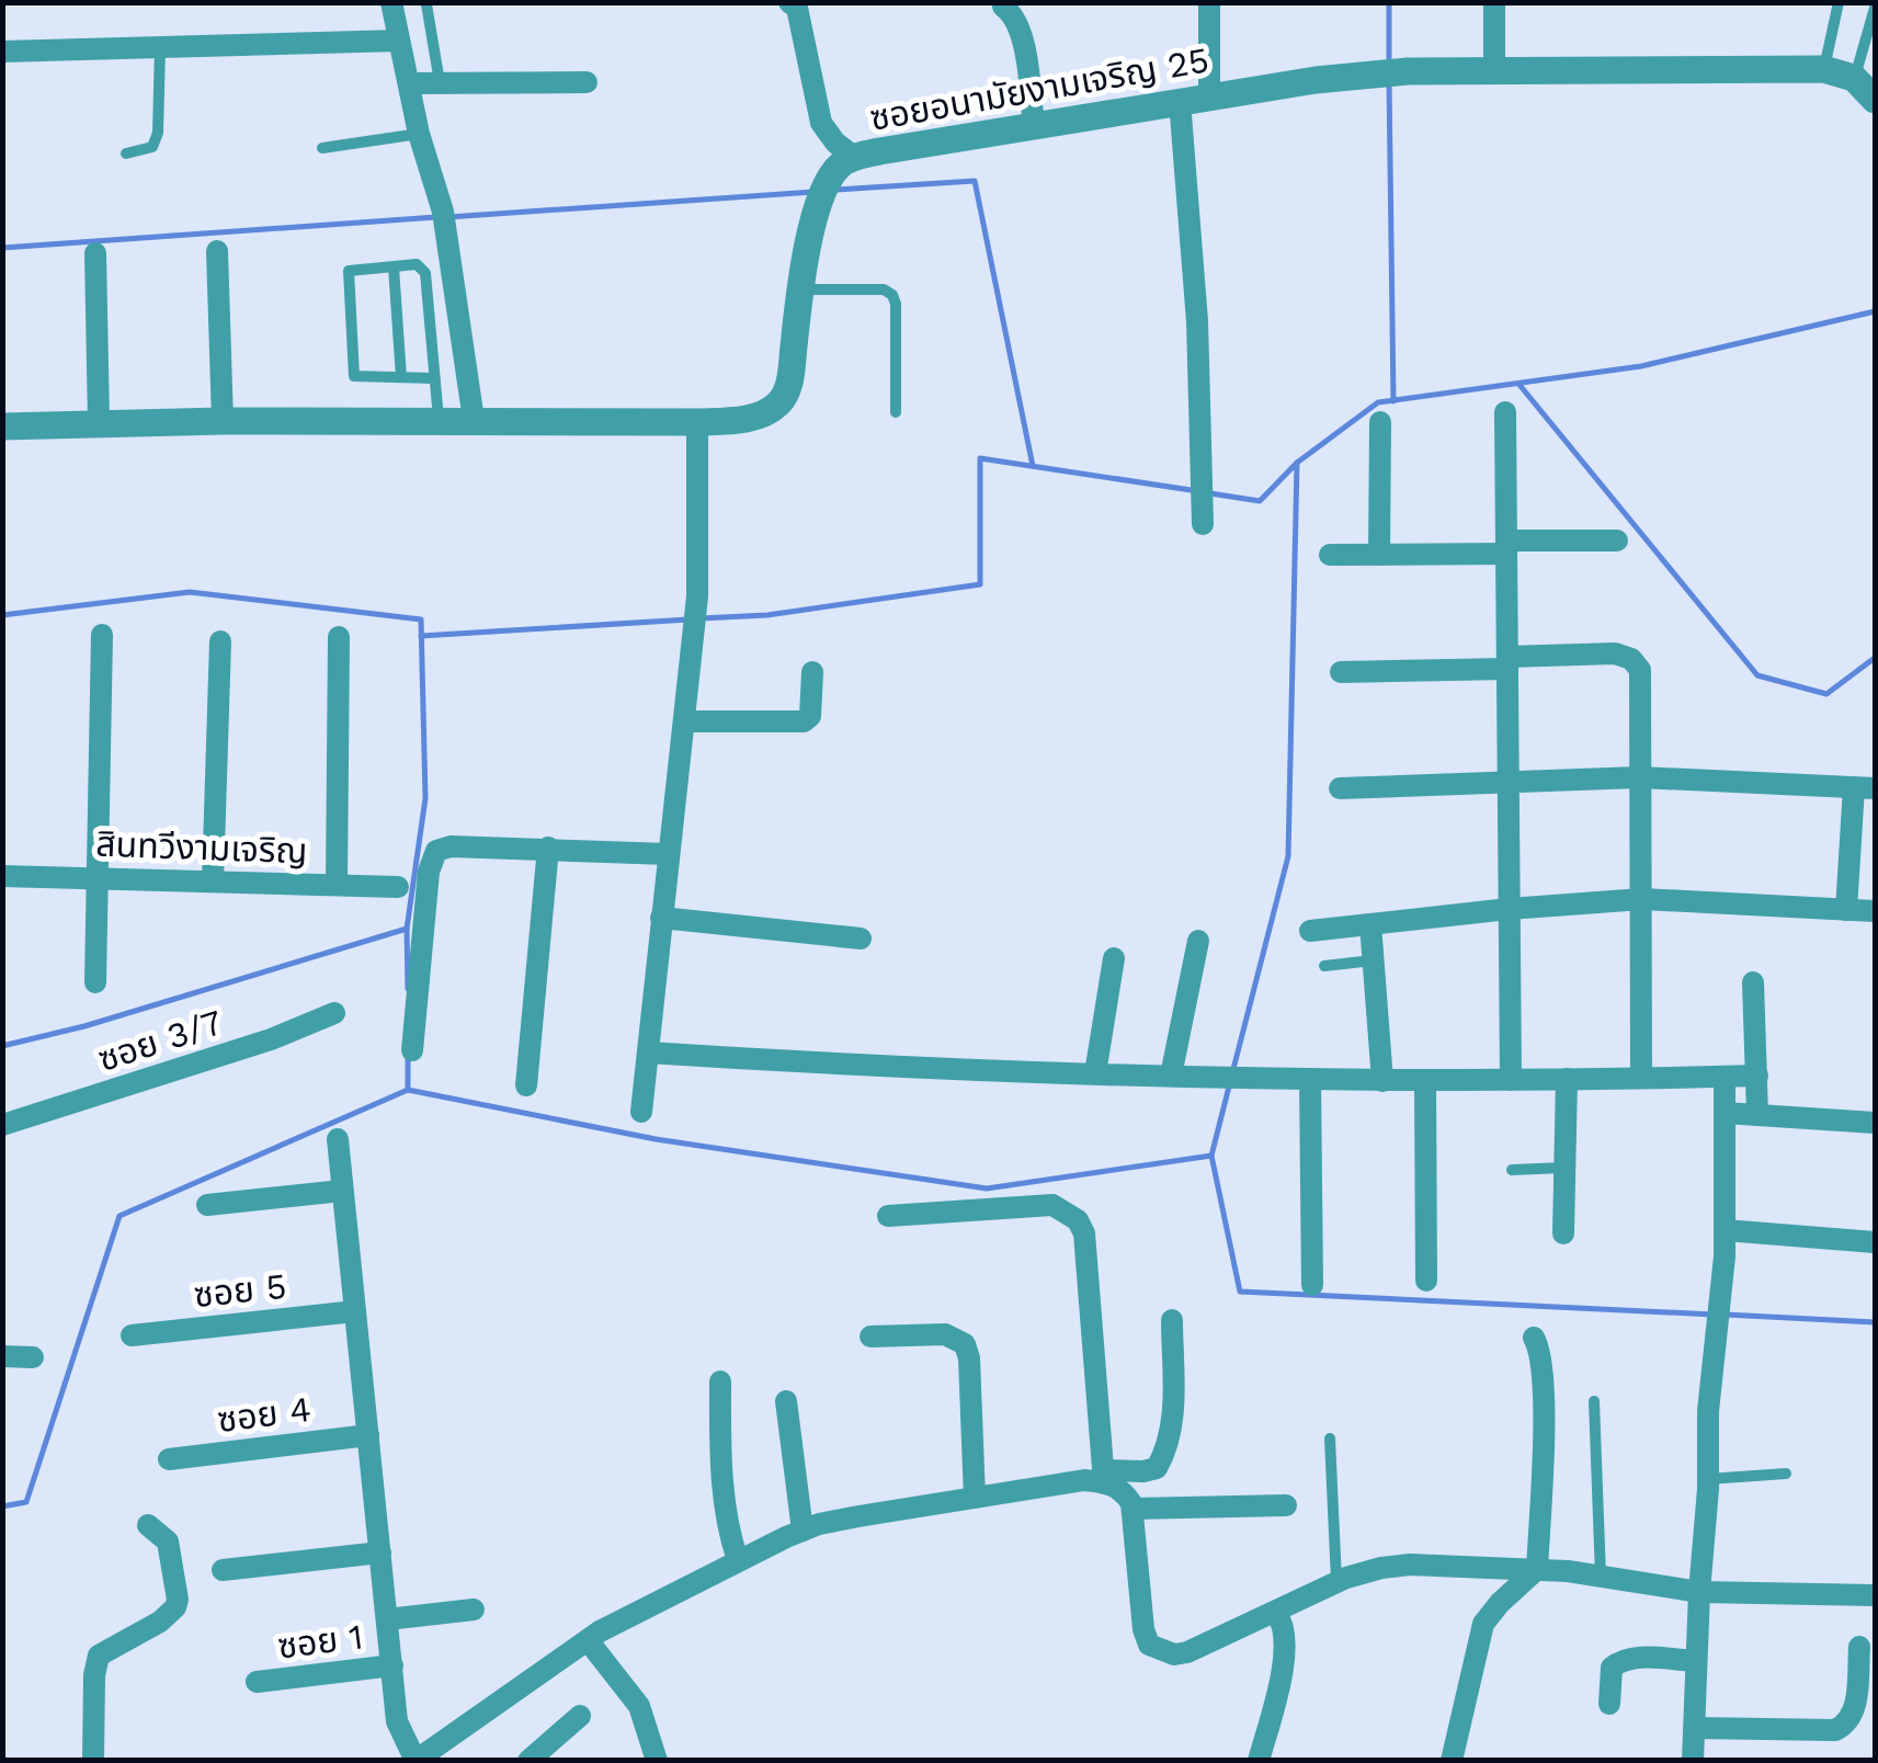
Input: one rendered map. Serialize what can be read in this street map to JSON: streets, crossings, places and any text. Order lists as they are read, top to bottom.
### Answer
{
  "streets": {
    "street": [
      "ซอยอนามัยงามเจริญ 25",
      "สินทวีงามเจริญ",
      "ซอย 3/7",
      "ซอย 5",
      "ซอย 4",
      "ซอย 1"
    ]
  }
}
